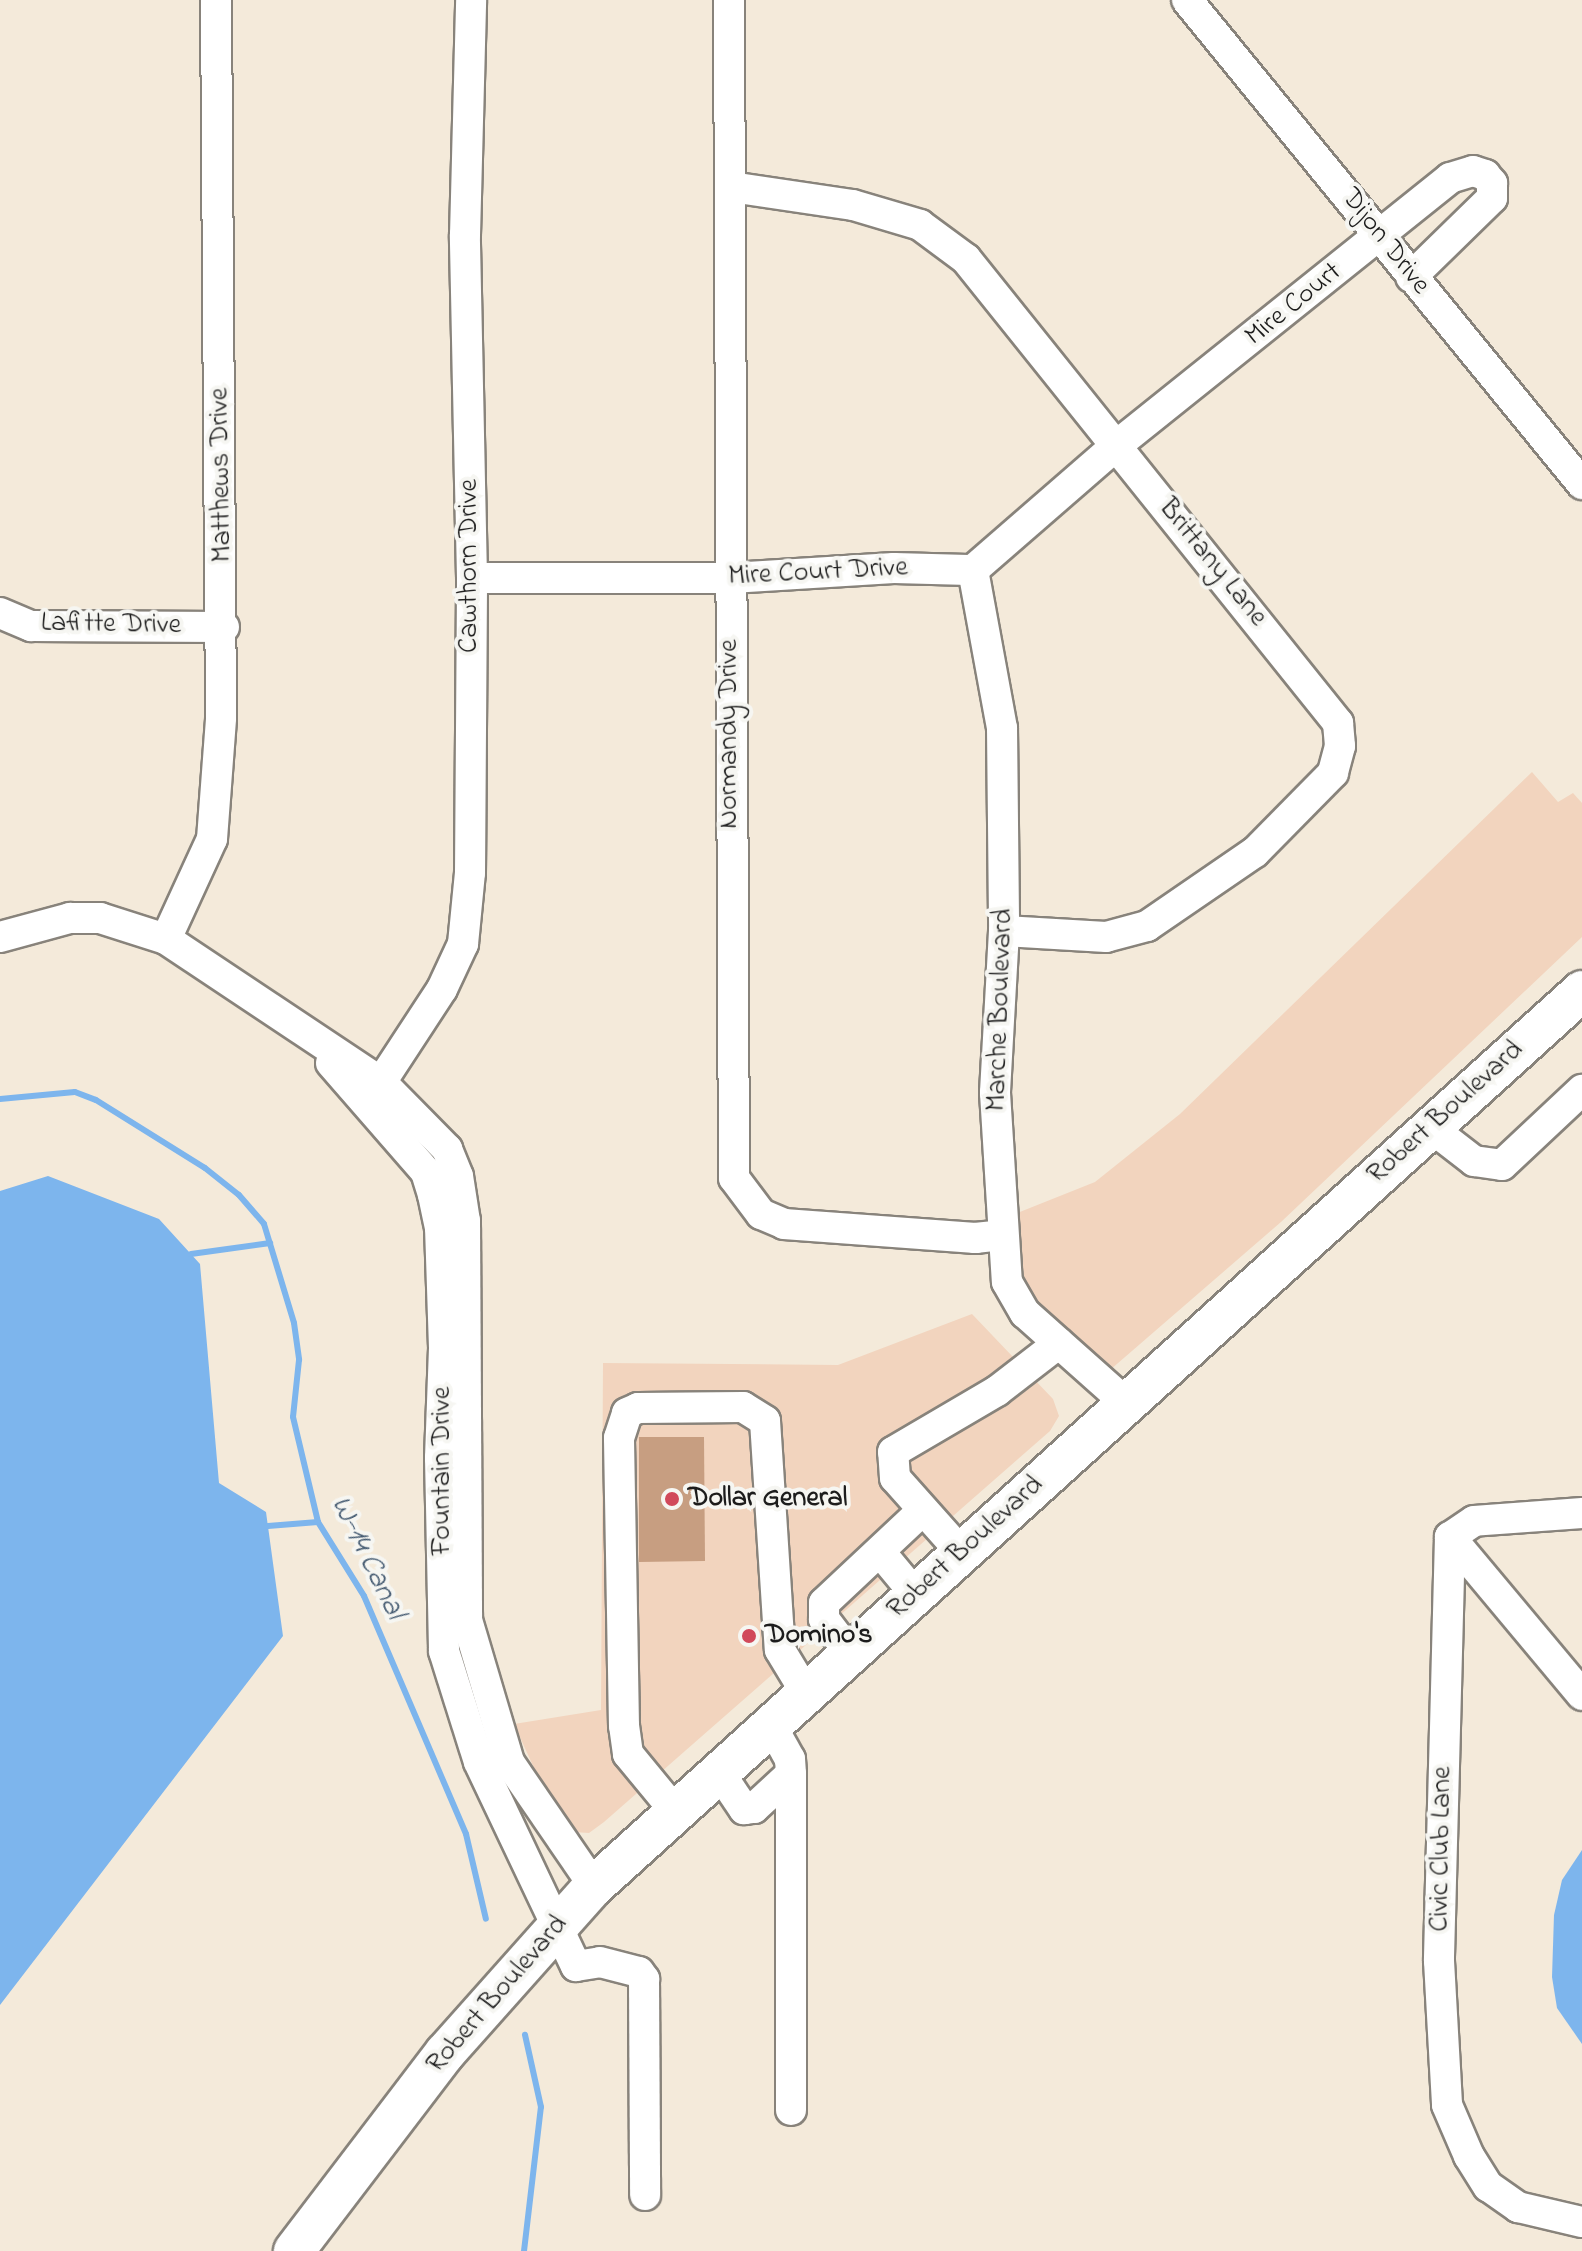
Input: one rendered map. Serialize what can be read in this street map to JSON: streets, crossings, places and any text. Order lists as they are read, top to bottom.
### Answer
{
  "streets": {
    "main road": ["Robert Boulevard"],
    "street": [
      "Dijon Drive",
      "Mire Court",
      "Matthews Drive",
      "Brittany Lane",
      "Cawthorn Drive",
      "Mire Court Drive",
      "Lafitte Drive",
      "Normandy Drive",
      "Marche Boulevard",
      "Fountain Drive",
      "Civic Club Lane"
    ]
  },
  "crossings": [
    ["Dijon Drive", "Mire Court"],
    ["Mire Court", "Brittany Lane"],
    ["Matthews Drive", "Lafitte Drive"],
    ["Matthews Drive", "Fountain Drive"],
    ["Brittany Lane", "Normandy Drive"],
    ["Brittany Lane", "Marche Boulevard"],
    ["Cawthorn Drive", "Mire Court Drive"],
    ["Cawthorn Drive", "Fountain Drive"],
    ["Mire Court Drive", "Normandy Drive"],
    ["Mire Court Drive", "Marche Boulevard"],
    ["Normandy Drive", "Marche Boulevard"],
    ["Marche Boulevard", "Robert Boulevard"],
    ["Robert Boulevard", "Fountain Drive"]
  ],
  "water": ["W-14 Canal"],
  "places": ["Dollar General", "Domino's"]
}
